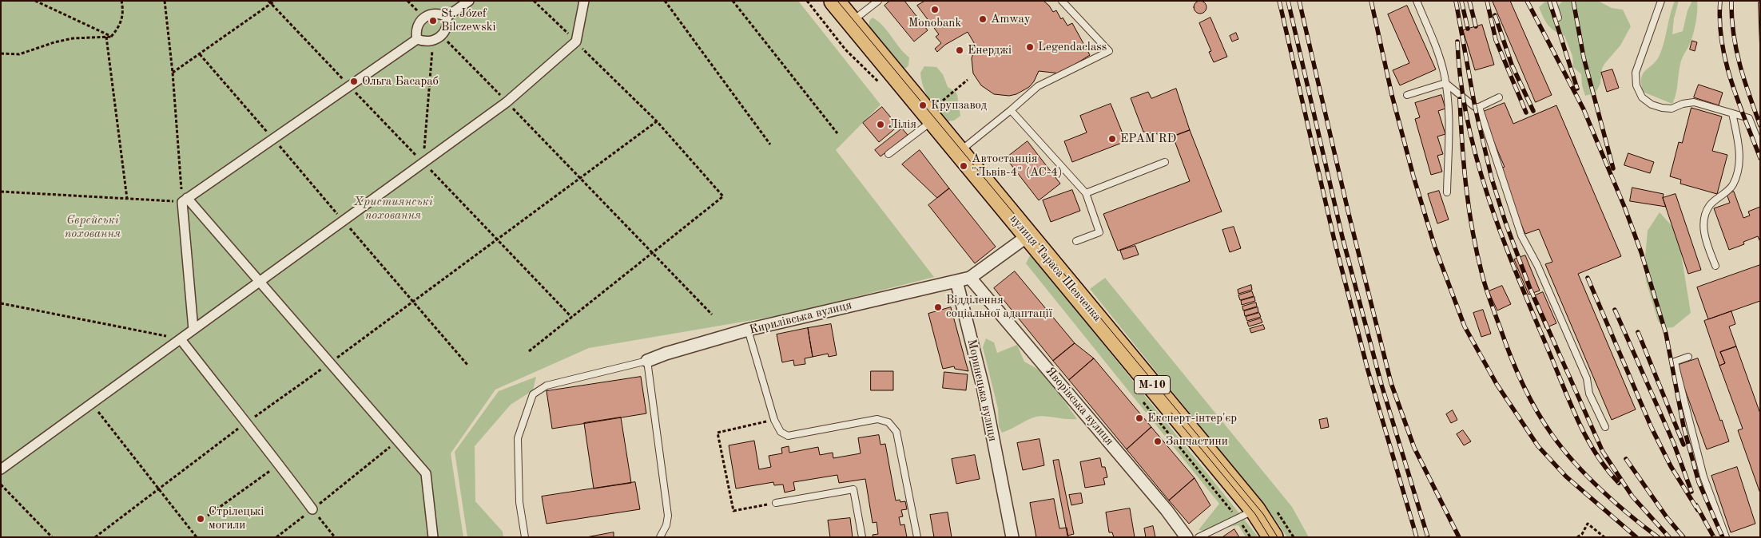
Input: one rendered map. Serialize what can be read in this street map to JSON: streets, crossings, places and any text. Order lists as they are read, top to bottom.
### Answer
{
  "streets": {
    "main road": ["вулиця Тараса Шевченка", "М-10"],
    "street": ["Кирилівська вулиця", "Моринецька вулиця", "Яворівська вулиця"]
  },
  "crossings": [
    ["Кирилівська вулиця", "Моринецька вулиця"]
  ],
  "parks": ["Християнські поховання", "Єврейські поховання"],
  "places": [
    "Monobank",
    "Amway",
    "St. Józef Bilczewski",
    "Legendaclass",
    "Енерджі",
    "Ольга Басараб",
    "Крупзавод",
    "Лілія",
    "EPAM RD",
    "Автостанція \"Львів-4\" (АС-4)",
    "Відділення соціальної адаптації",
    "Експерт-інтер'єр",
    "Запчастини",
    "Стрілецькі могили"
  ]
}
